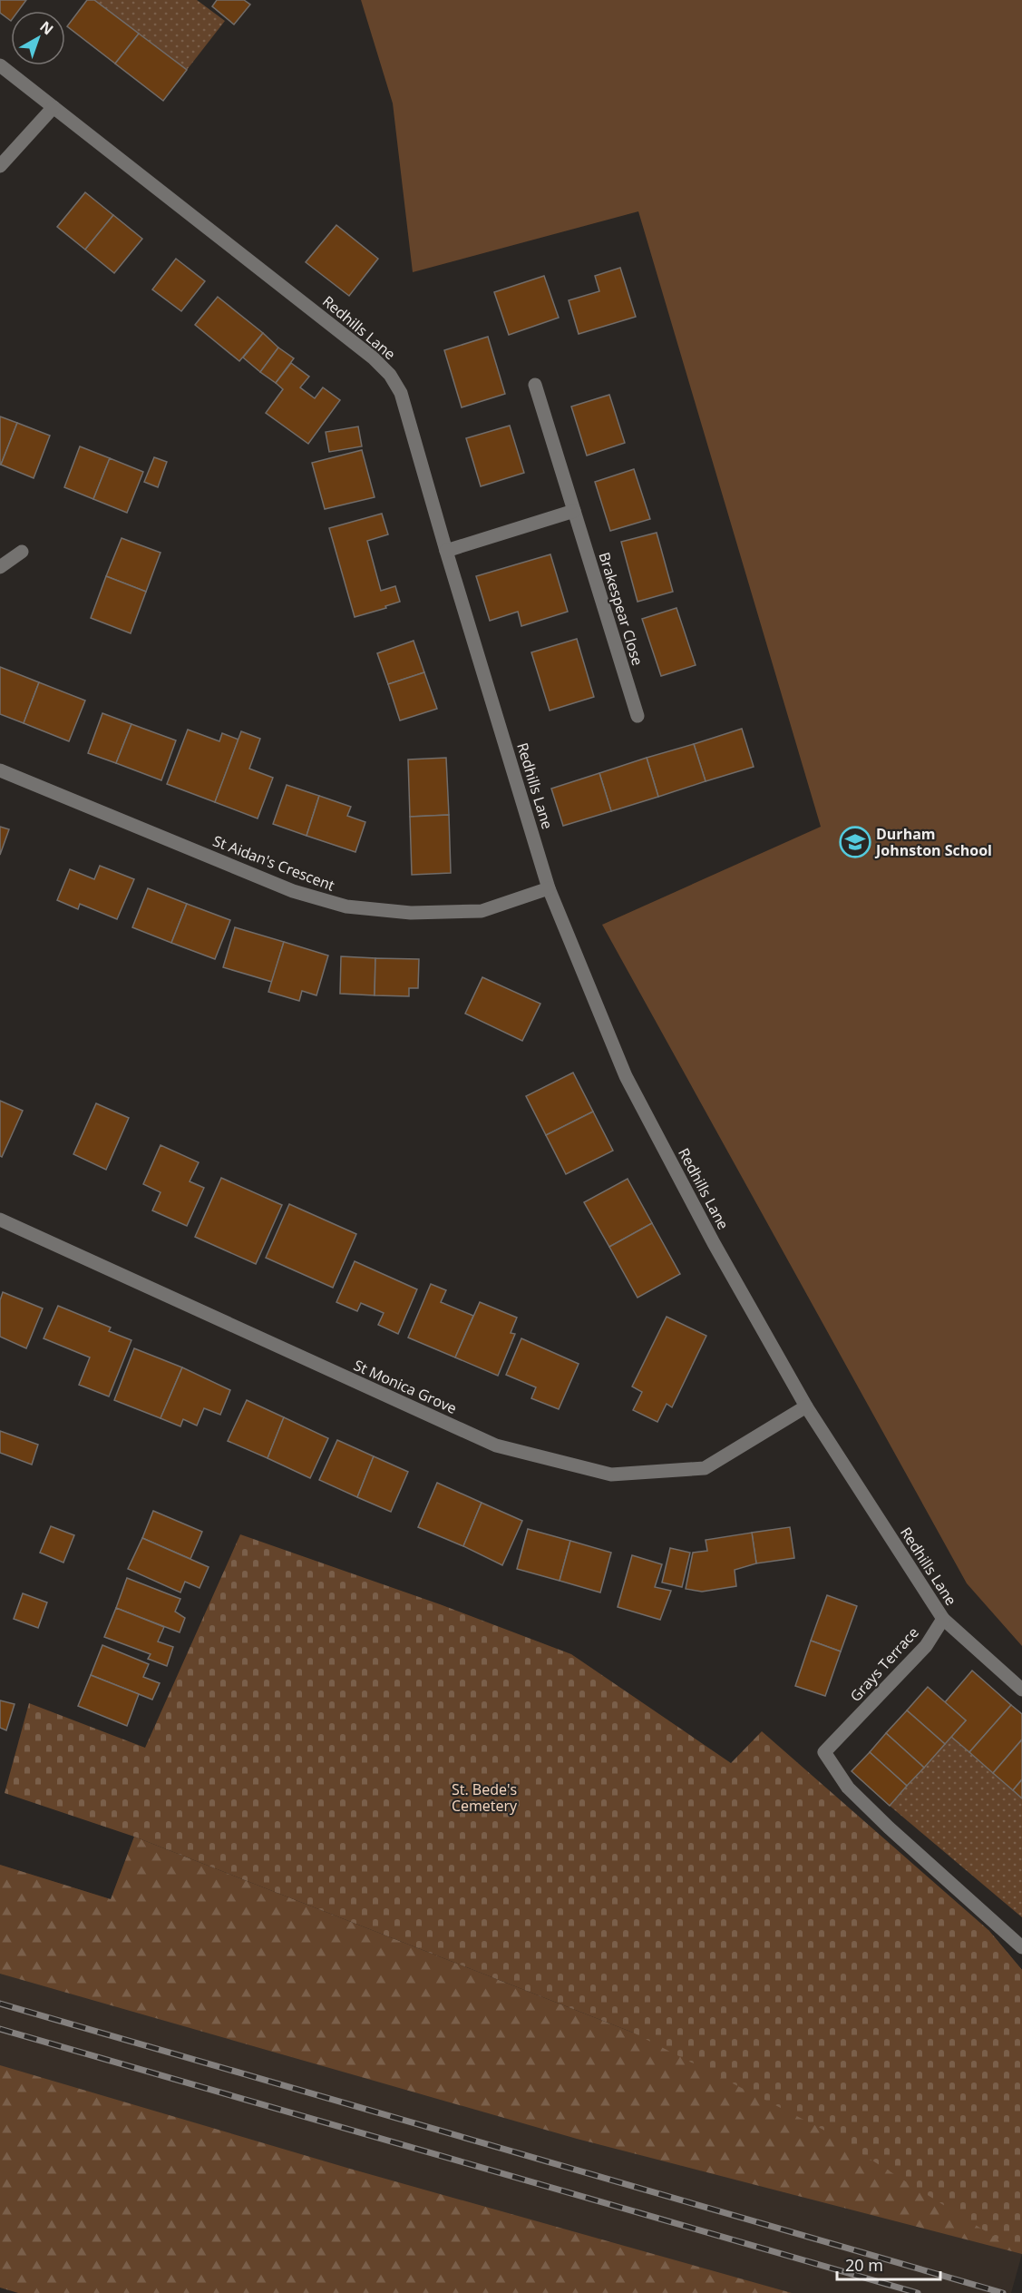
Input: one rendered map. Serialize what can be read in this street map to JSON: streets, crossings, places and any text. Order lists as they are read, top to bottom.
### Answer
{
  "streets": {
    "street": [
      "Redhills Lane",
      "Brakespear Close",
      "St Aidan's Crescent",
      "St Monica Grove",
      "Grays Terrace"
    ]
  },
  "crossings": [
    ["Redhills Lane", "St Aidan's Crescent"],
    ["Redhills Lane", "St Monica Grove"],
    ["Redhills Lane", "Grays Terrace"]
  ],
  "parks": ["St. Bede's Cemetery"],
  "places": {
    "school or university": ["Durham Johnston School"]
  },
  "scale_bar": "20 m",
  "north": "top right"
}
